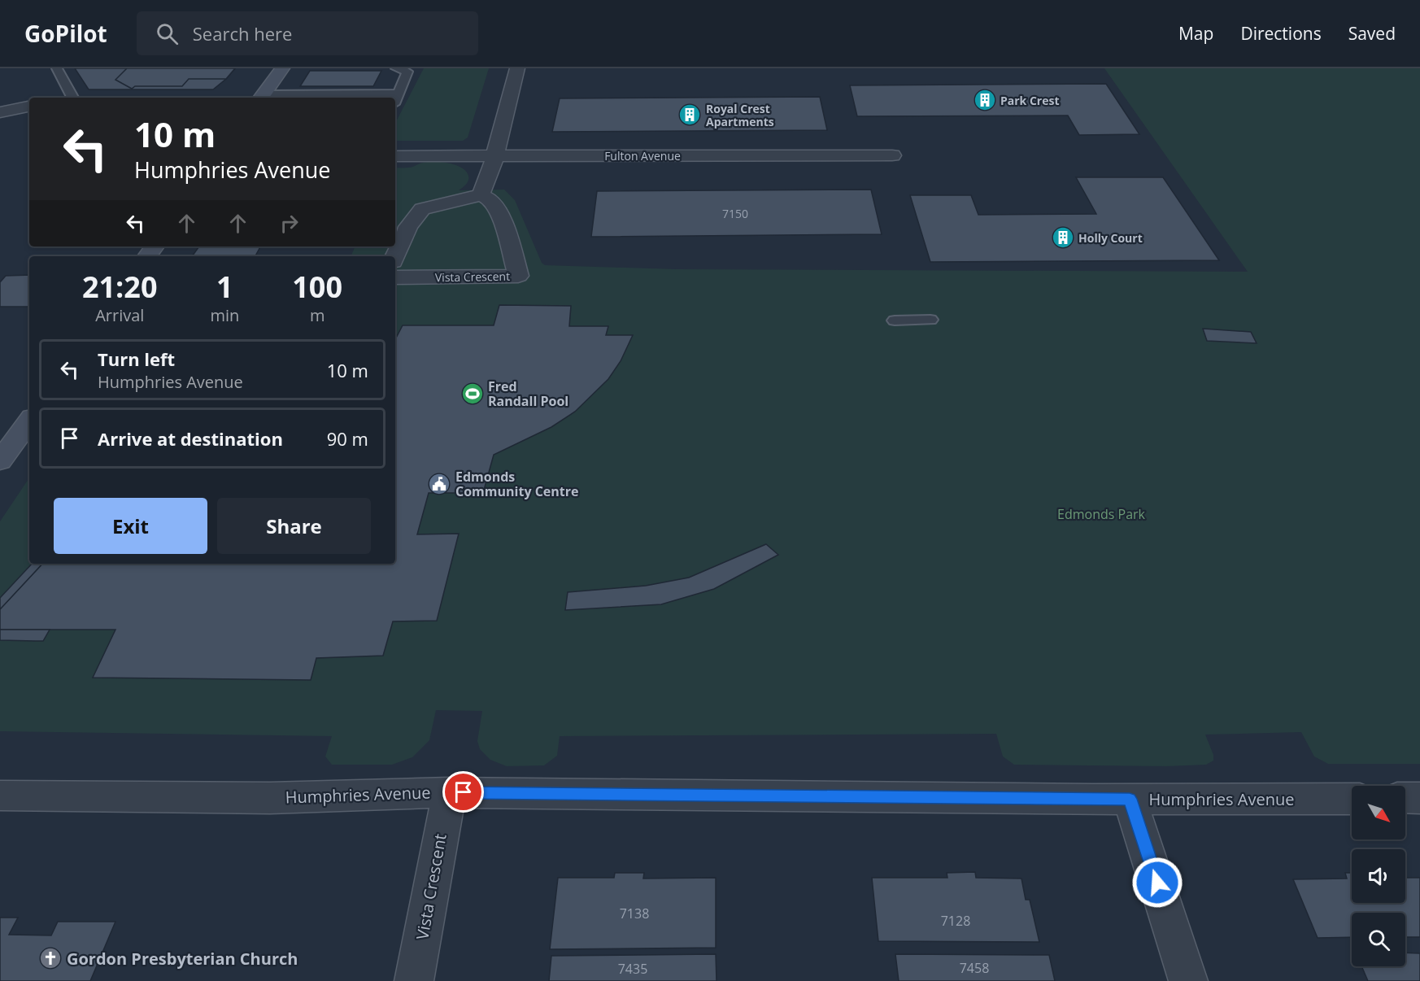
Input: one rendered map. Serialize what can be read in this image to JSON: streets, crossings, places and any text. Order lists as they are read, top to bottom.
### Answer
{
  "streets": {
    "street": ["Fulton Avenue", "Vista Crescent", "Humphries Avenue"]
  },
  "crossings": [
    ["Vista Crescent", "Humphries Avenue"]
  ],
  "parks": ["Edmonds Park"],
  "places": {
    "building": ["Park Crest", "Royal Crest Apartments", "Holly Court"],
    "sports": ["Fred Randall Pool"],
    "public building": ["Edmonds Community Centre"],
    "church": ["Gordon Presbyterian Church"]
  },
  "house_numbers": [
    "7150",
    "7138",
    "7128",
    "7458",
    "7435"
  ],
  "north": "bottom right",
  "page": {
    "header": "GoPilot",
    "search": "Search here",
    "nav": ["Map", "Directions", "Saved"],
    "turn": ["10 m", "Humphries Avenue"],
    "eta": [
      "21:20",
      "Arrival",
      "1",
      "min",
      "100",
      "m"
    ],
    "list": [
      {
        "name": "Turn left",
        "note": "Humphries Avenue",
        "value": "10 m"
      },
      {
        "name": "Arrive at destination",
        "value": "90 m"
      }
    ],
    "buttons": ["Exit", "Share"]
  }
}
